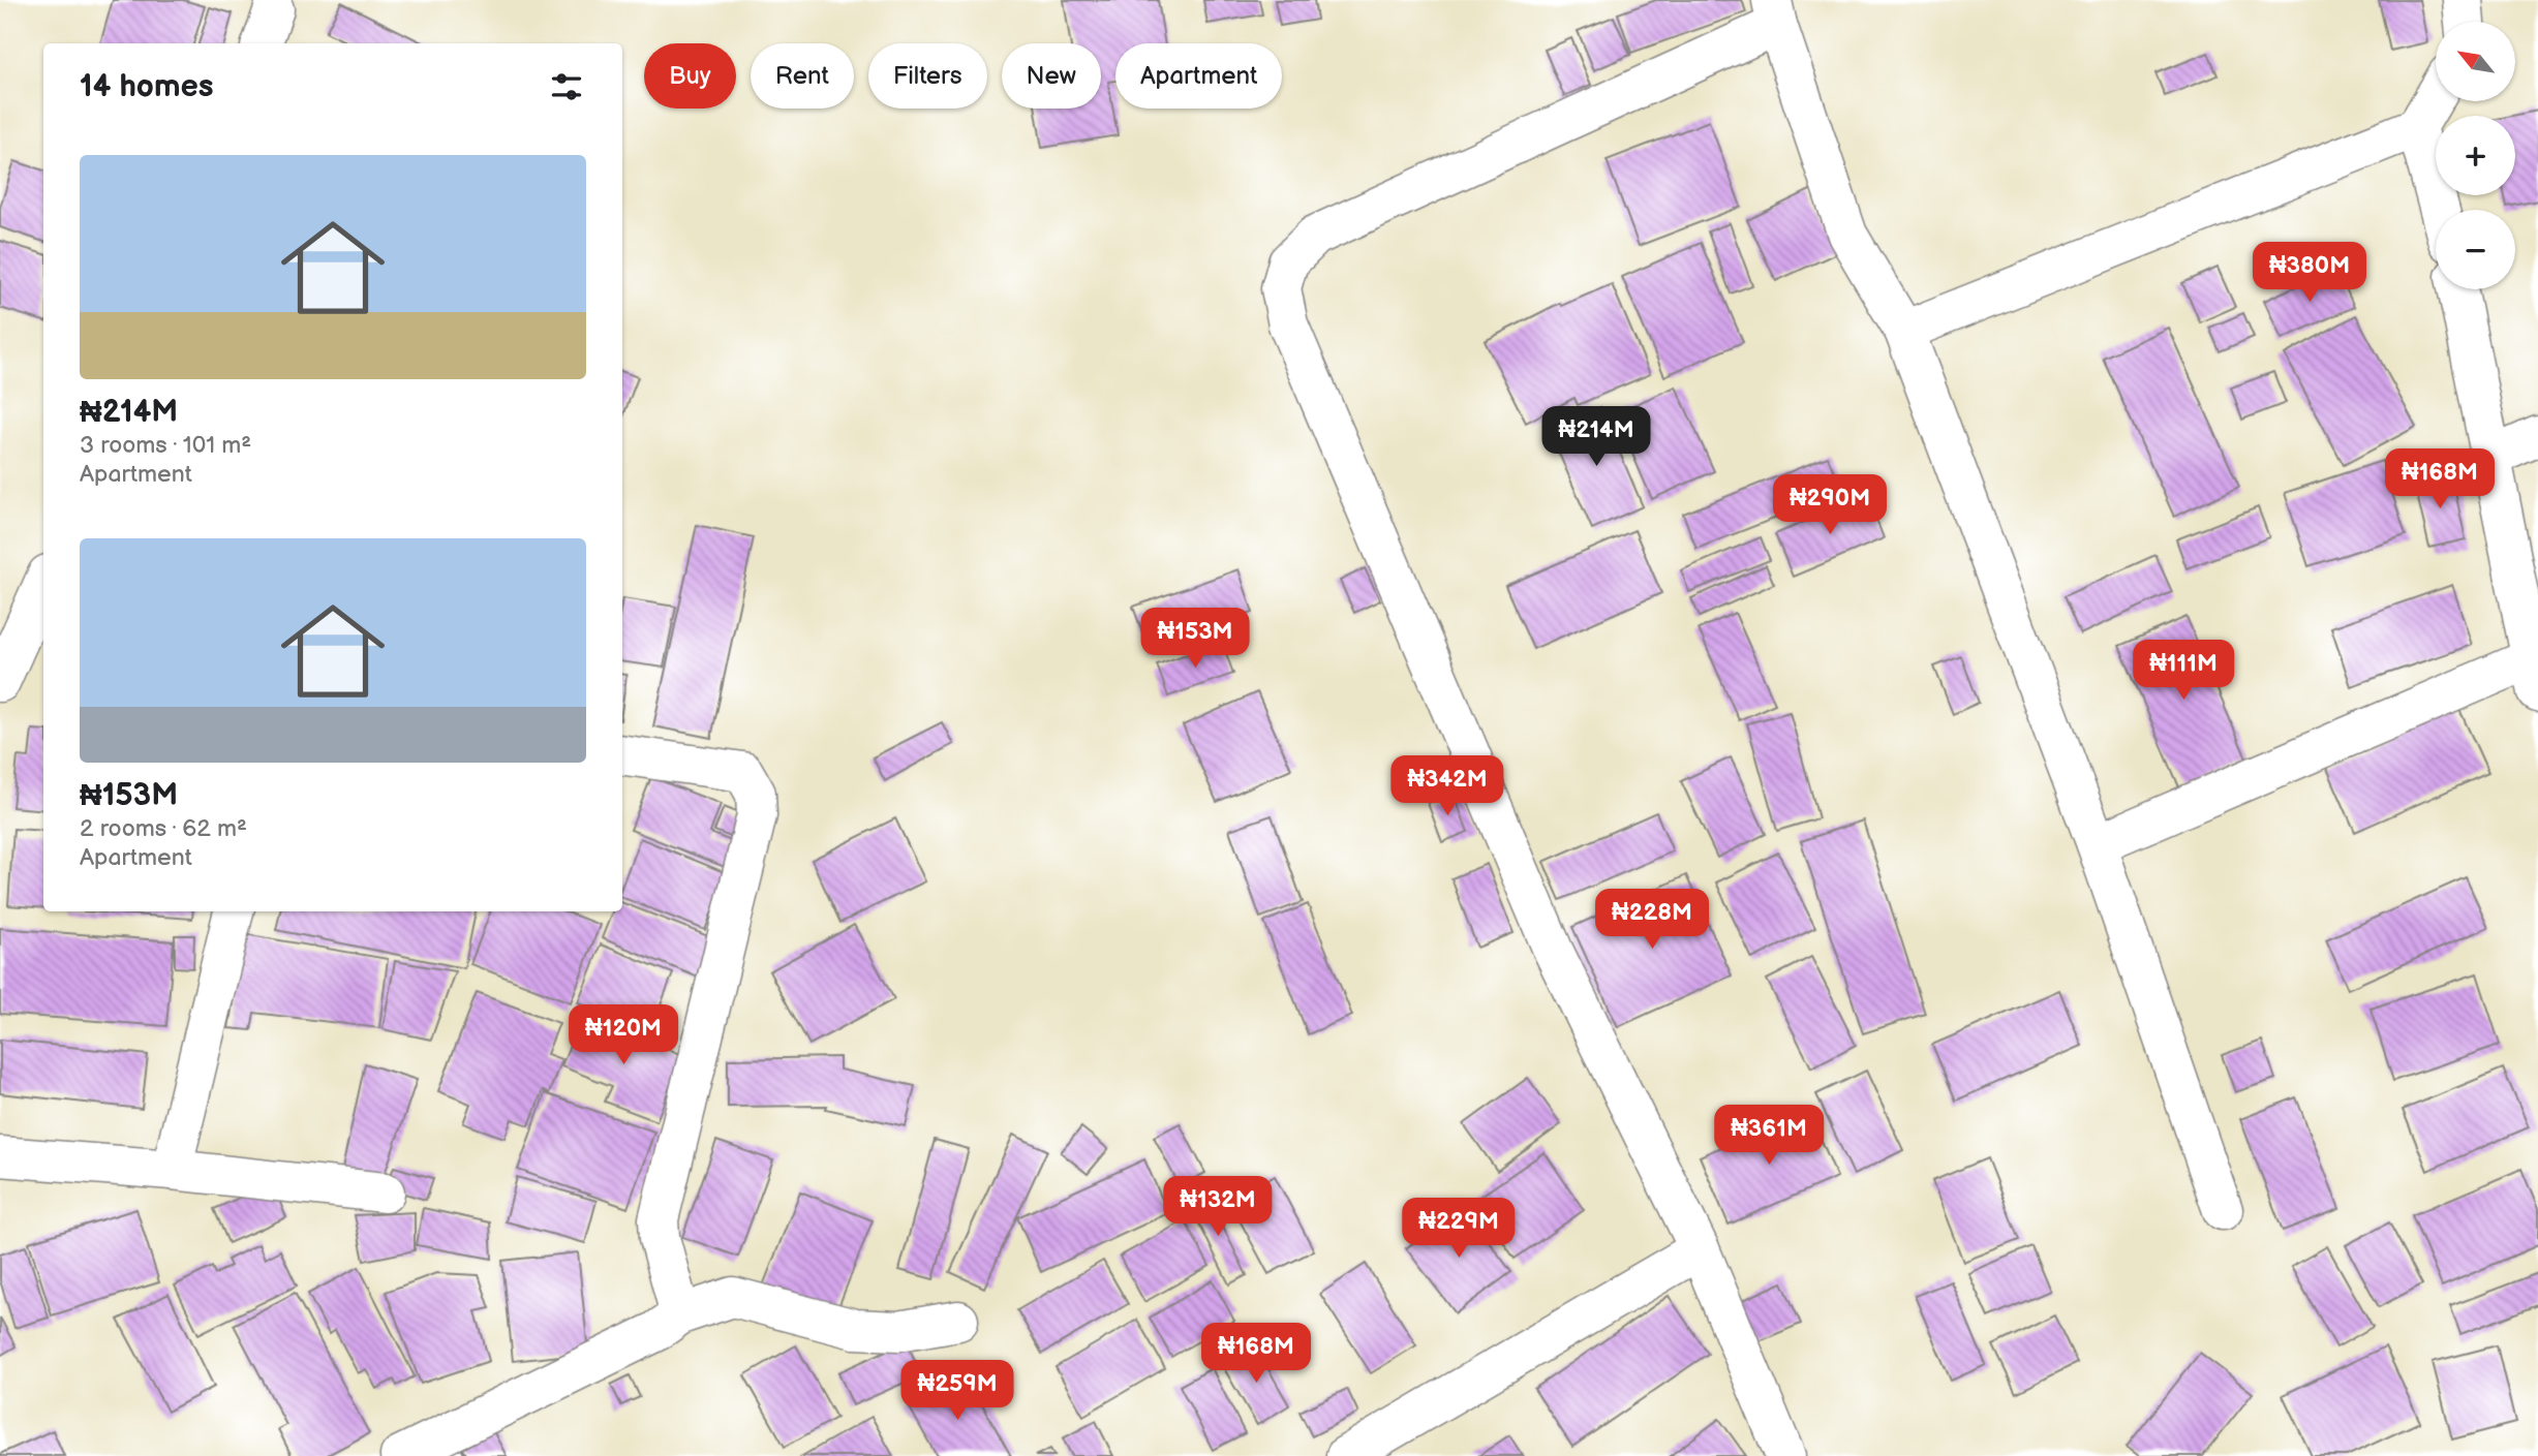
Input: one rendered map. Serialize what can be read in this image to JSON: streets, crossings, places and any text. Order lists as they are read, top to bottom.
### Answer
{
  "north": "top left",
  "page": {
    "map_buttons": ["+", "−"],
    "chip": [
      "Buy",
      "Rent",
      "Filters",
      "New",
      "Apartment"
    ],
    "heading": "14 homes",
    "list": [
      {
        "name": "₦214M",
        "note": "3 rooms · 101 m² · Apartment"
      },
      {
        "name": "₦153M",
        "note": "2 rooms · 62 m² · Apartment"
      }
    ],
    "price": [
      "₦380M",
      "₦214M",
      "₦168M",
      "₦290M",
      "₦153M",
      "₦111M",
      "₦342M",
      "₦228M",
      "₦120M",
      "₦361M",
      "₦132M",
      "₦229M",
      "₦168M",
      "₦259M"
    ]
  }
}
